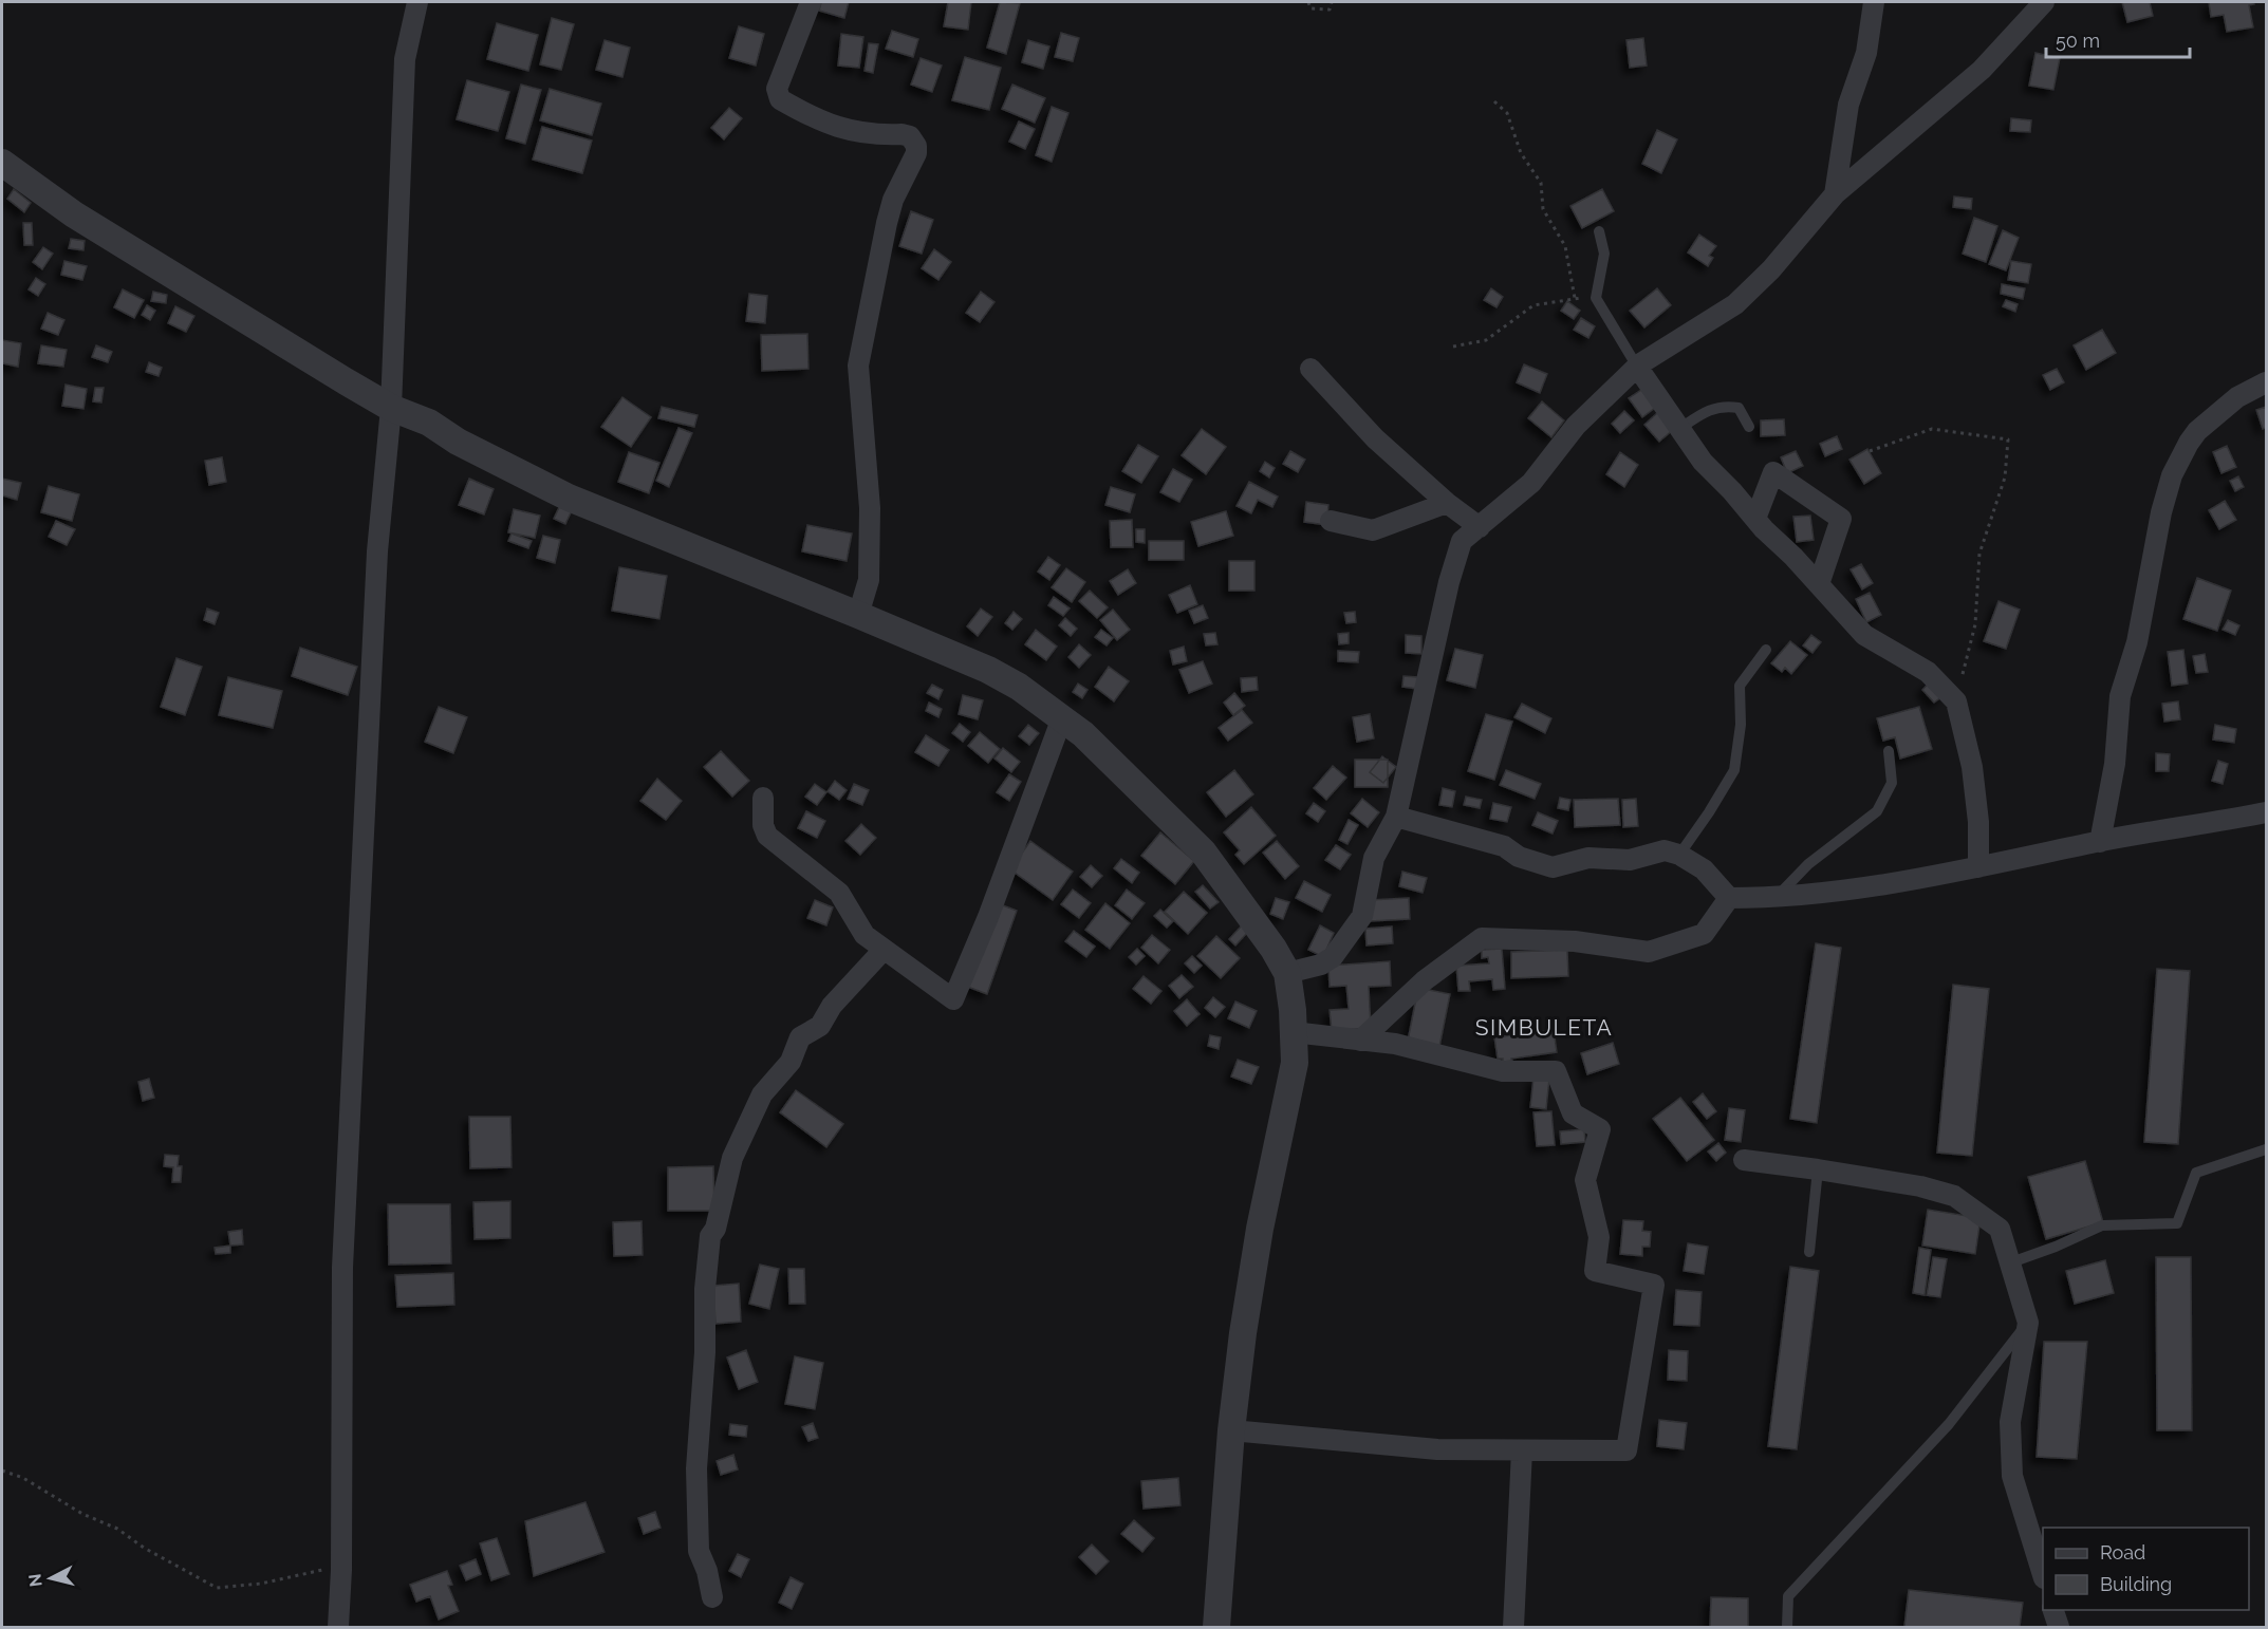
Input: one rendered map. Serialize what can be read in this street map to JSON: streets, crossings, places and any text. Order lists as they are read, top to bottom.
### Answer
{
  "districts": ["SIMBULETA"],
  "legend": ["Road", "Building"],
  "scale_bar": "50 m",
  "north": "left"
}
